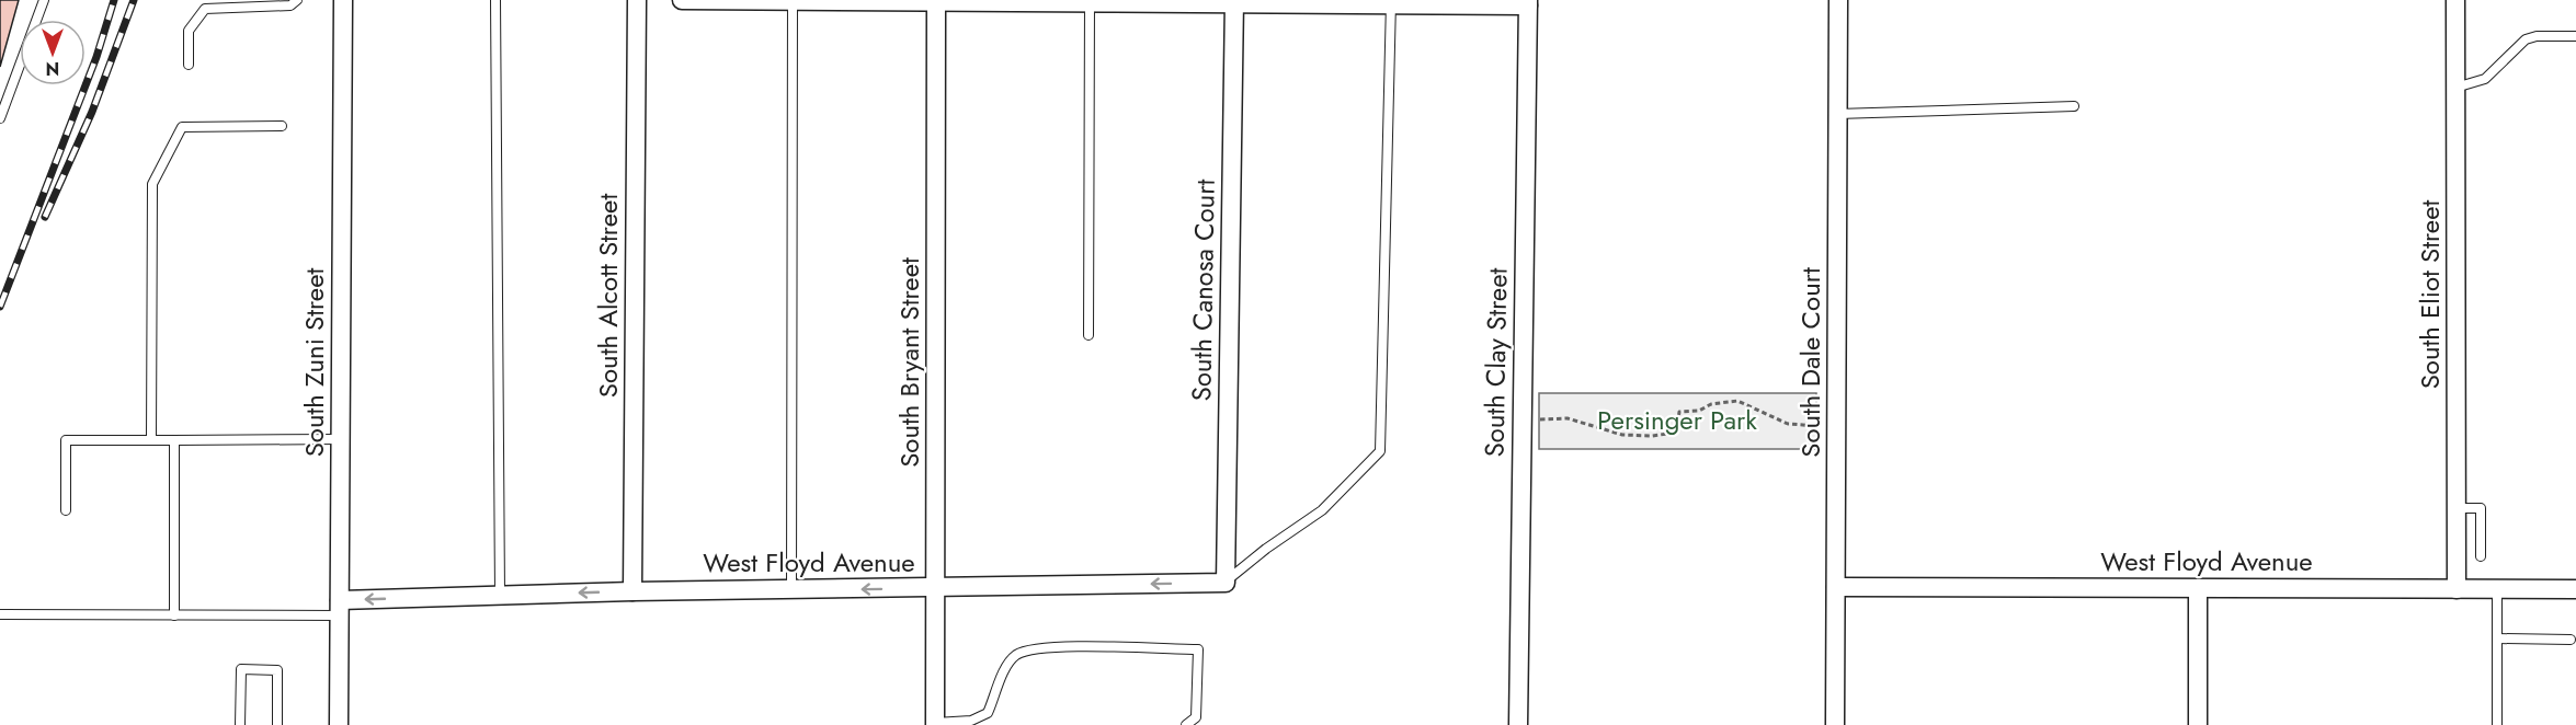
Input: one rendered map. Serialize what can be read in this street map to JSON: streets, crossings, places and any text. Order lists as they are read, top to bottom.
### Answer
{
  "streets": {
    "street": [
      "South Canosa Court",
      "South Eliot Street",
      "South Alcott Street",
      "South Zuni Street",
      "South Bryant Street",
      "South Clay Street",
      "South Dale Court",
      "West Floyd Avenue"
    ]
  },
  "crossings": [
    ["South Canosa Court", "West Floyd Avenue"],
    ["South Eliot Street", "West Floyd Avenue"],
    ["South Alcott Street", "West Floyd Avenue"],
    ["South Zuni Street", "West Floyd Avenue"],
    ["South Bryant Street", "West Floyd Avenue"],
    ["South Dale Court", "West Floyd Avenue"]
  ],
  "one_way": ["West Floyd Avenue"],
  "parks": ["Persinger Park"],
  "north": "bottom"
}
